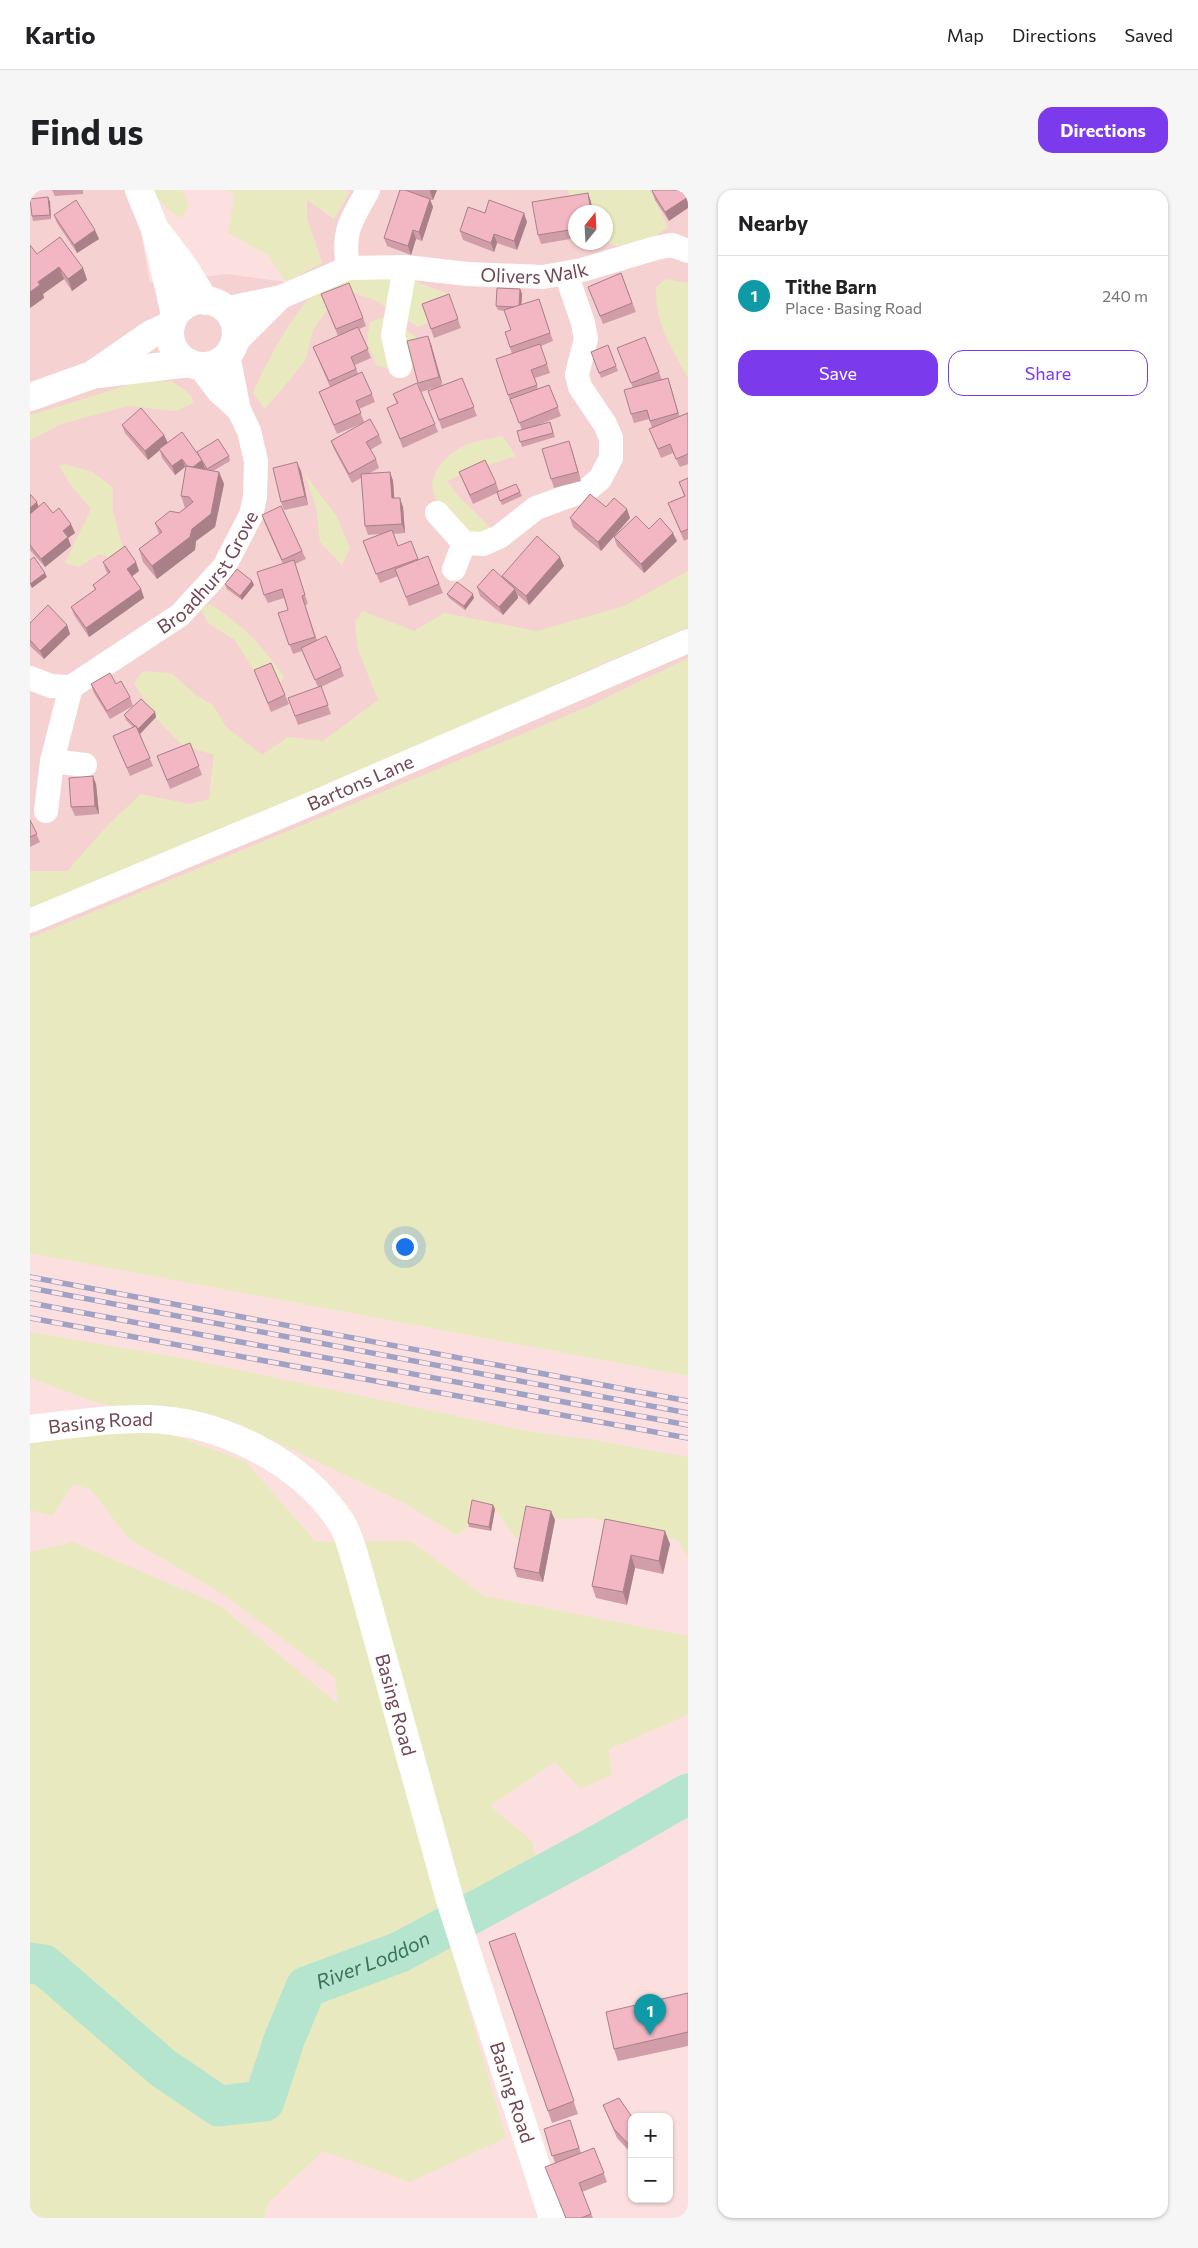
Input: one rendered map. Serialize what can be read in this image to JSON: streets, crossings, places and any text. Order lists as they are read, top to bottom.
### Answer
{
  "streets": {
    "street": [
      "Olivers Walk",
      "Broadhurst Grove",
      "Bartons Lane",
      "Basing Road"
    ]
  },
  "water": ["River Loddon"],
  "north": "top",
  "page": {
    "header": "Kartio",
    "nav": ["Map", "Directions", "Saved"],
    "buttons": [
      "Directions",
      ["Save", "Share"]
    ],
    "title": "Find us",
    "heading": "Nearby",
    "list": [
      {
        "mark": "1",
        "name": "Tithe Barn",
        "note": "Place · Basing Road",
        "value": "240 m"
      }
    ],
    "pins": "1",
    "map_buttons": ["+", "−"]
  }
}
